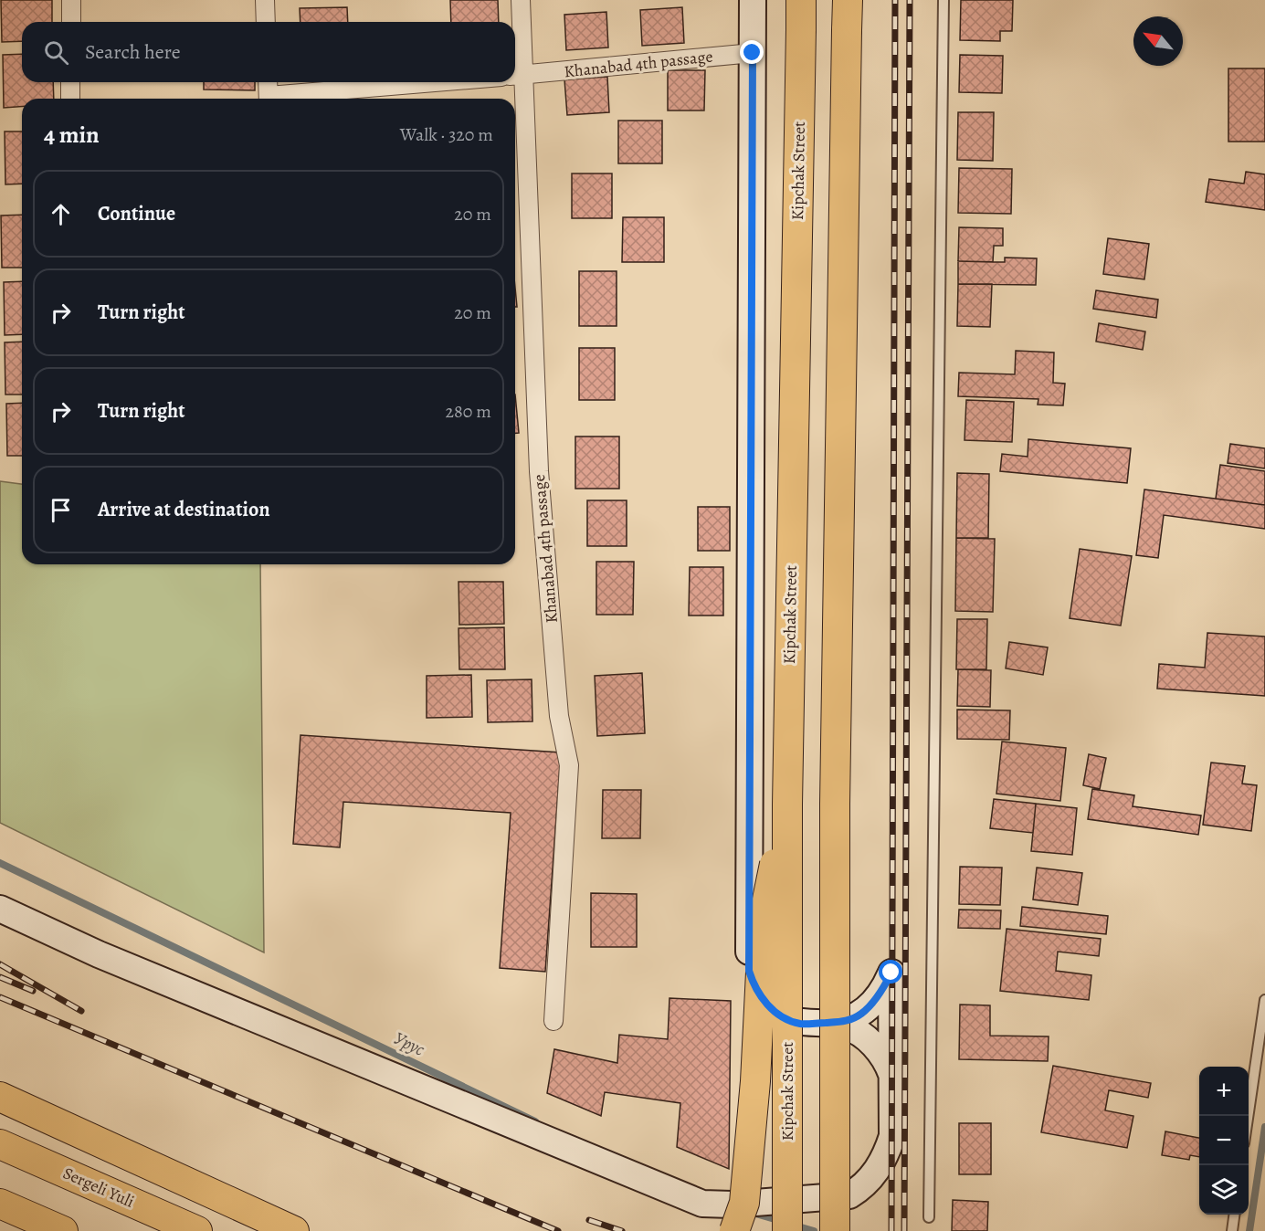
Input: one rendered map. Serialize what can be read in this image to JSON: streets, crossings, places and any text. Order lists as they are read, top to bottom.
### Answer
{
  "streets": {
    "main road": ["Kipchak Street", "Sergeli Yuli"],
    "street": ["Khanabad 4th passage"]
  },
  "water": ["Урус"],
  "north": "top left",
  "page": {
    "search": "Search here",
    "heading": ["4 min", "Walk · 320 m"],
    "list": [
      ["Continue", "20 m"],
      ["Turn right", "20 m"],
      ["Turn right", "280 m"],
      "Arrive at destination"
    ],
    "map_buttons": ["+", "−"]
  }
}
